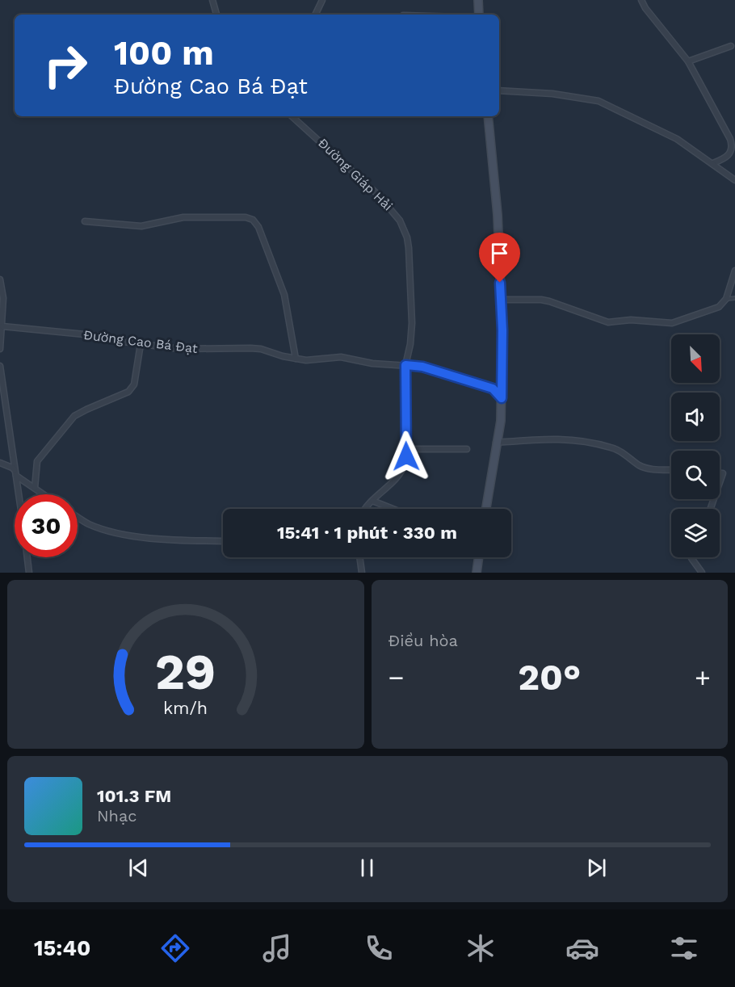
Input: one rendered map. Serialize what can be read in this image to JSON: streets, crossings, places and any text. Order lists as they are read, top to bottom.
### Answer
{
  "streets": {
    "street": ["Đường Giáp Hải", "Đường Cao Bá Đạt"]
  },
  "crossings": [
    ["Đường Giáp Hải", "Đường Cao Bá Đạt"]
  ],
  "north": "bottom right",
  "page": {
    "turn": ["100 m", "Đường Cao Bá Đạt"],
    "limit": "30",
    "trip": "15:41 · 1 phút · 330 m",
    "tile": "Điều hòa",
    "heat": ["−", "20°", "+"],
    "song": ["101.3 FM", "Nhạc"],
    "tabs": "15:40",
    "gauge": ["29", "km/h"]
  }
}
